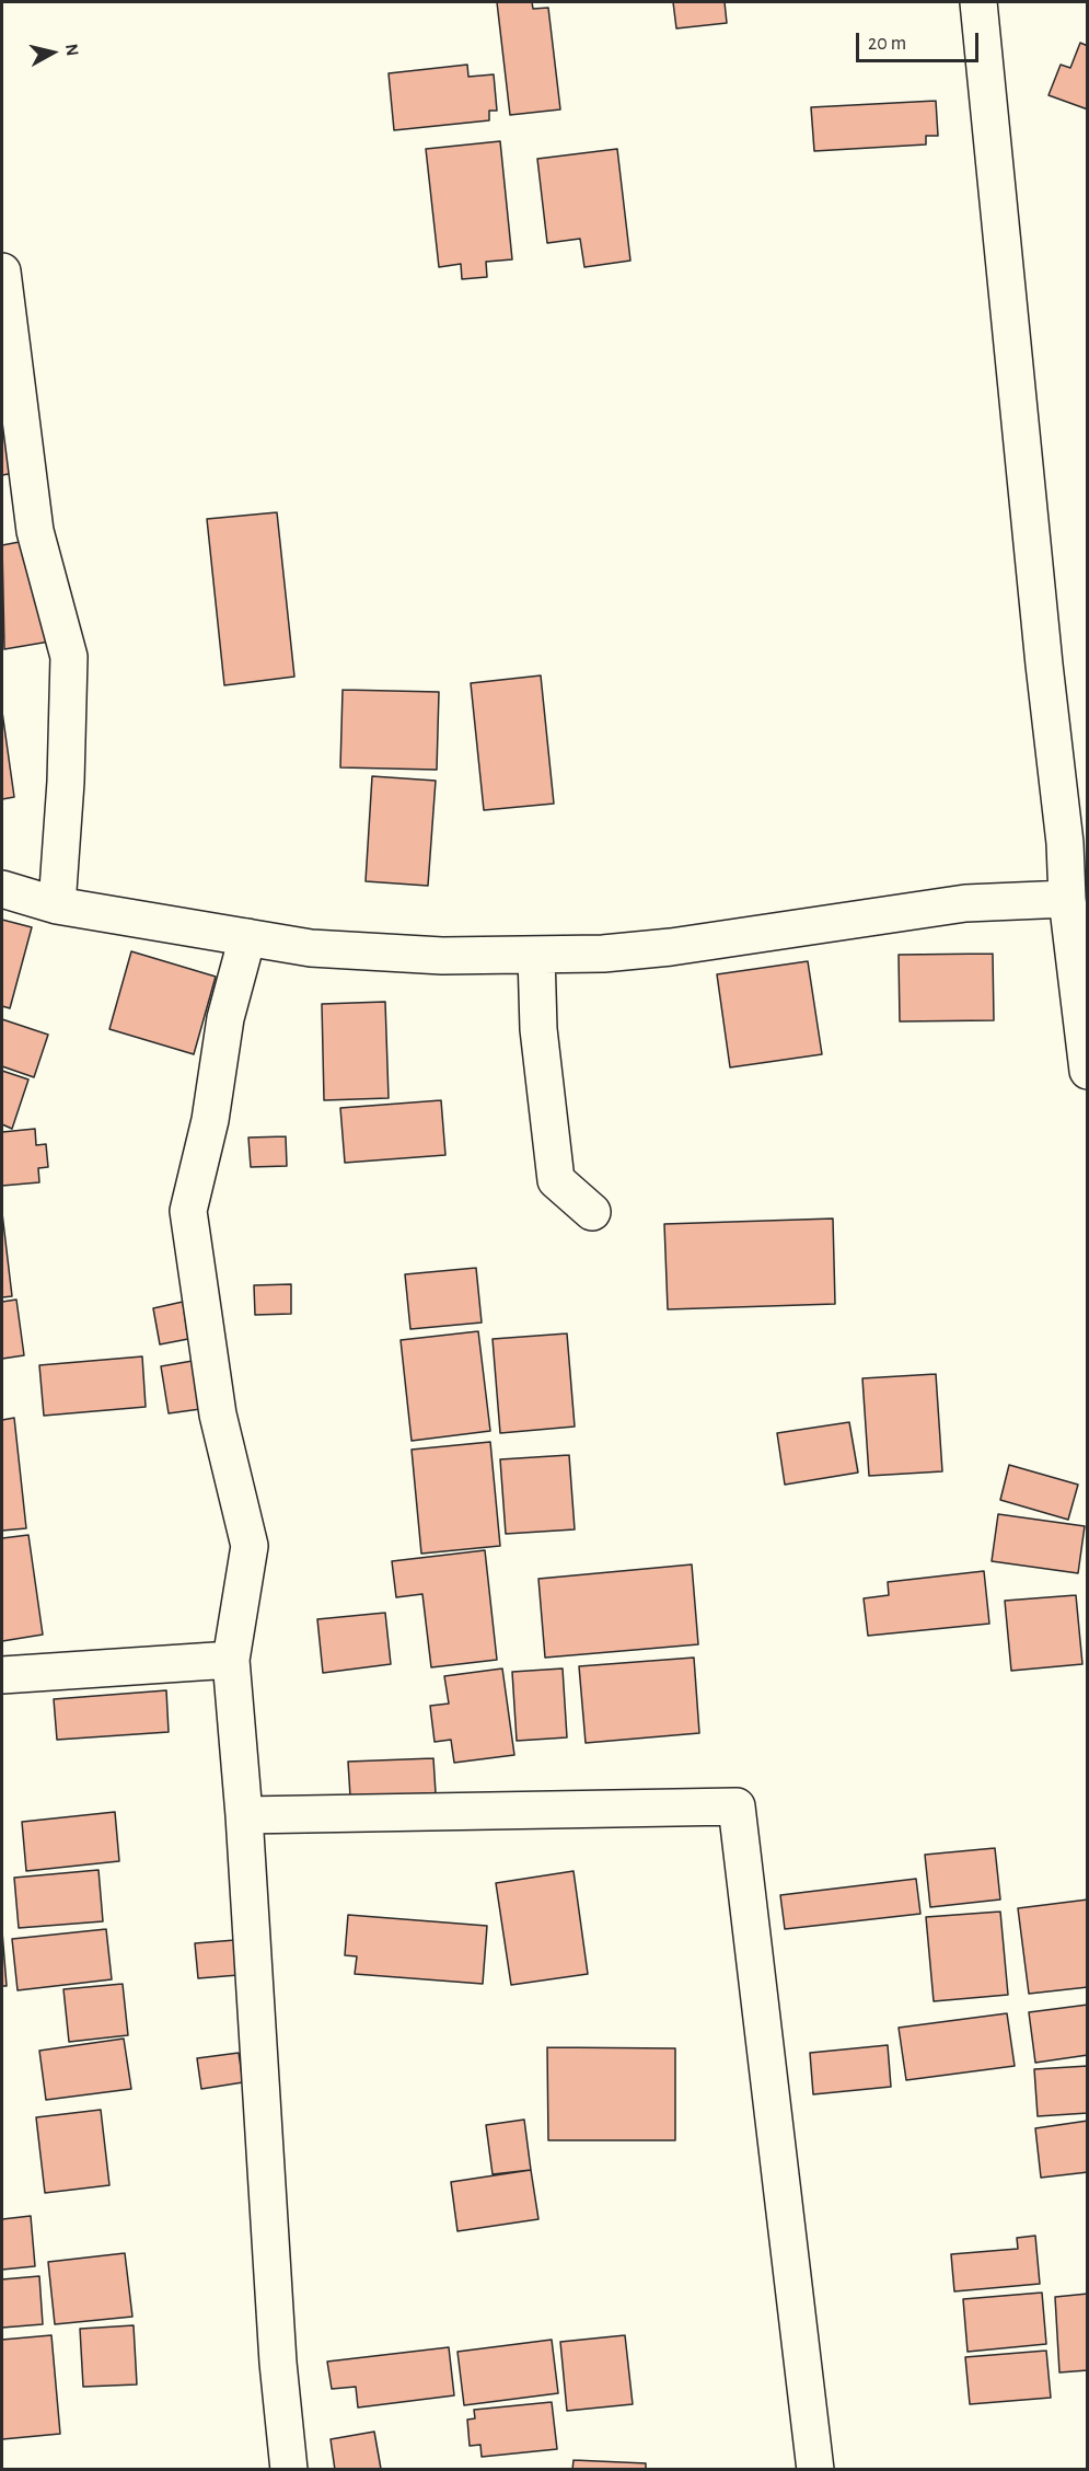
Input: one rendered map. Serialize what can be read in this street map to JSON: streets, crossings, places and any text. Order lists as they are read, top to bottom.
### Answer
{
  "scale_bar": "20 m",
  "north": "right"
}
